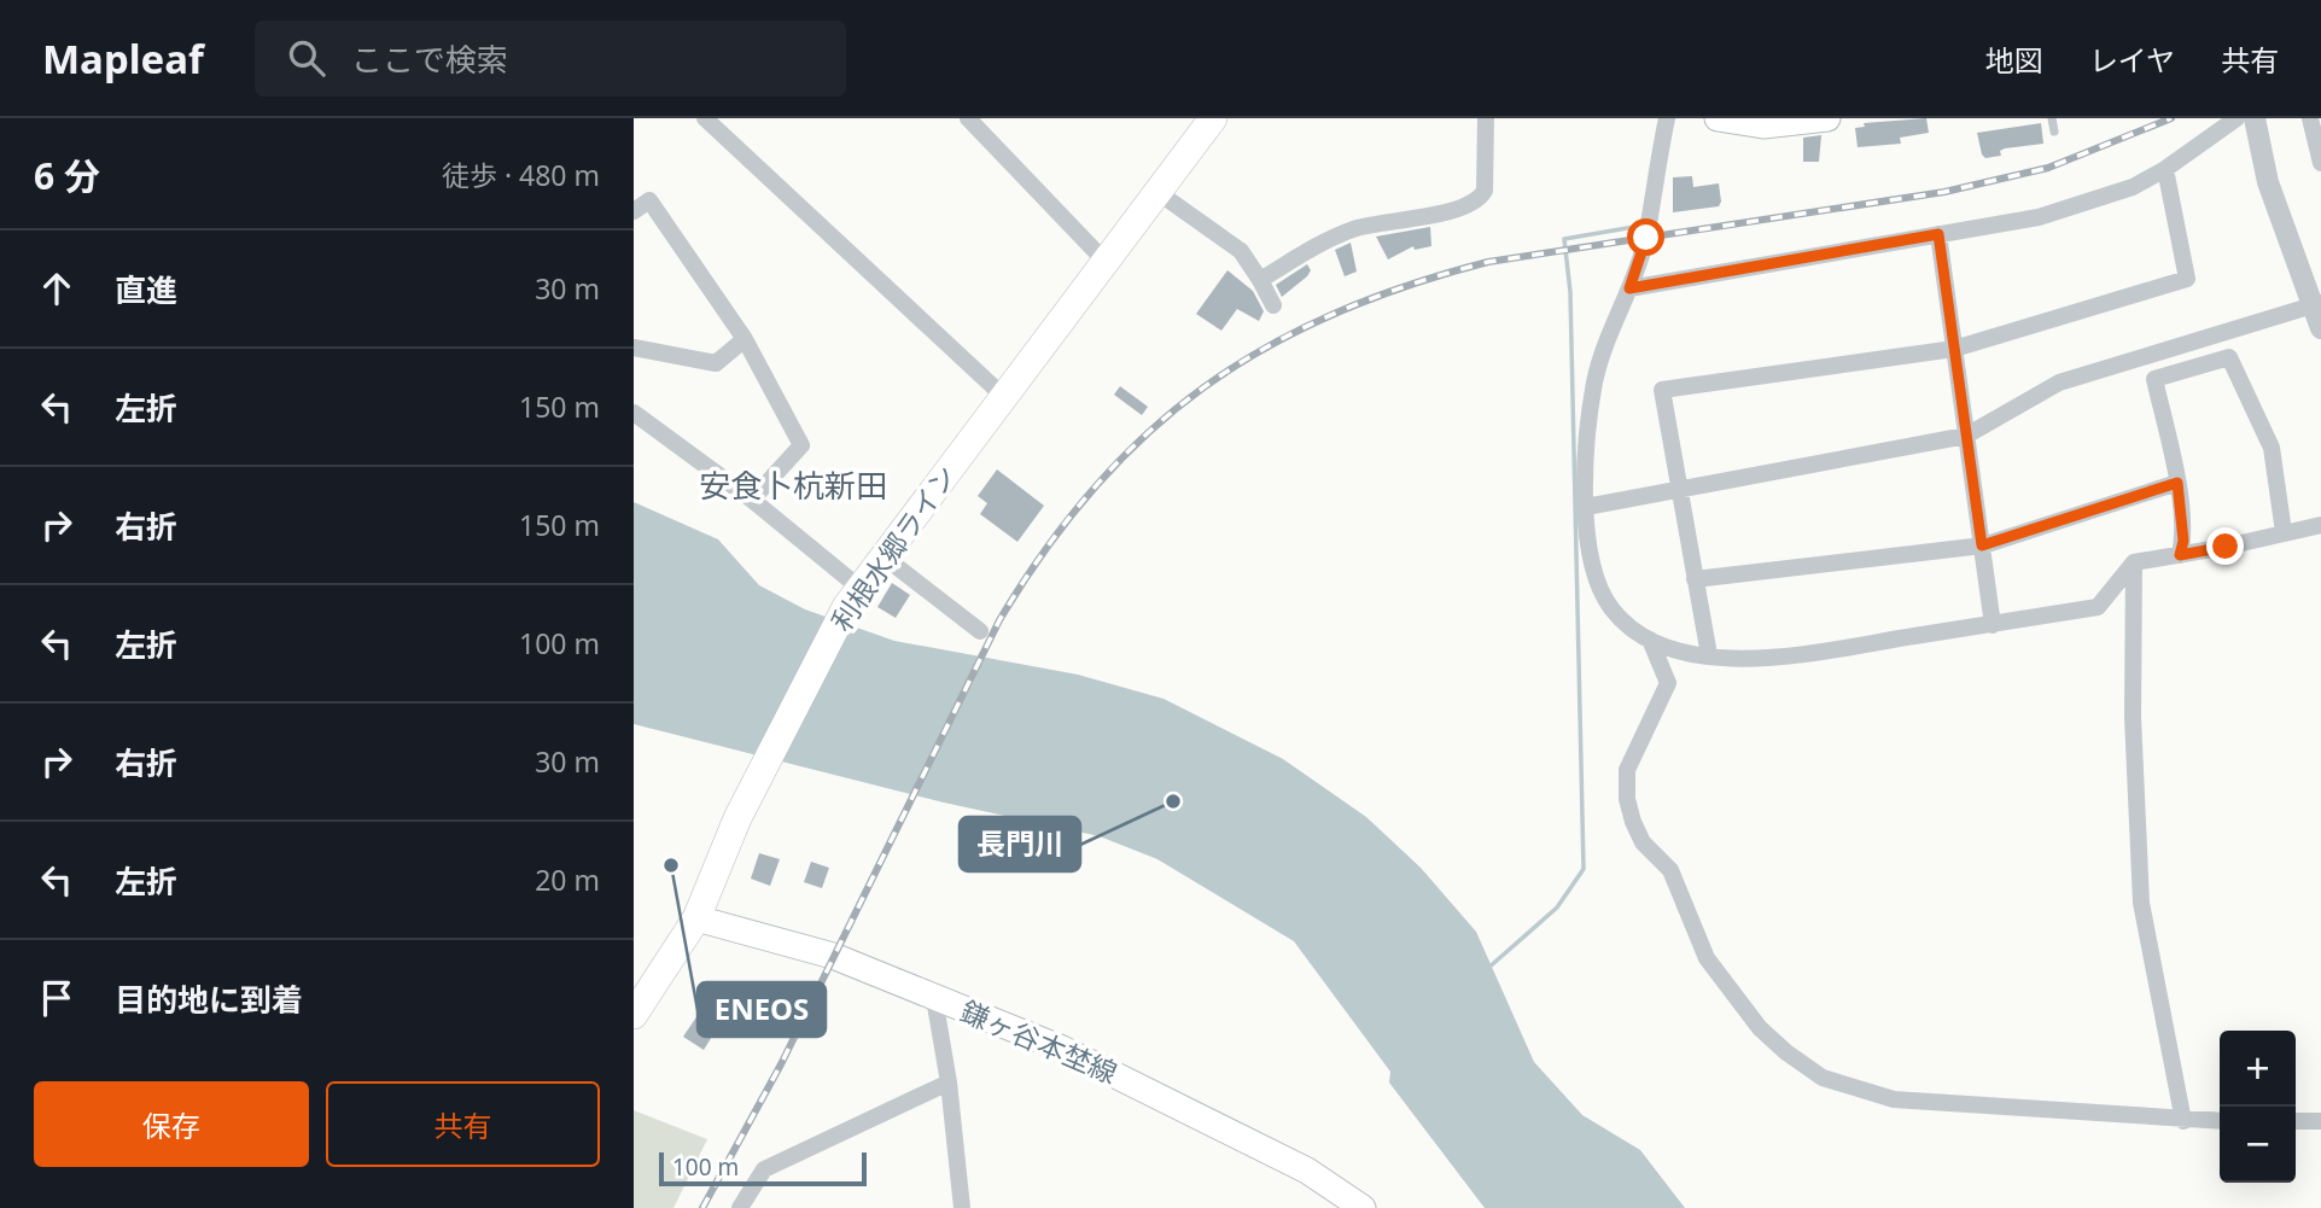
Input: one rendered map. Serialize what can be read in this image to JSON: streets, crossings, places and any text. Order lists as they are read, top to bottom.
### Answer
{
  "streets": {
    "highway": ["利根水郷ライン"],
    "main road": ["鎌ヶ谷本埜線"]
  },
  "crossings": [
    ["利根水郷ライン", "鎌ヶ谷本埜線"]
  ],
  "districts": ["安食卜杭新田"],
  "places": ["長門川", "ENEOS"],
  "scale_bar": "100 m",
  "page": {
    "header": "Mapleaf",
    "search": "ここで検索",
    "nav": ["地図", "レイヤ", "共有"],
    "heading": ["6 分", "徒歩 · 480 m"],
    "list": [
      ["直進", "30 m"],
      ["左折", "150 m"],
      ["右折", "150 m"],
      ["左折", "100 m"],
      ["右折", "30 m"],
      ["左折", "20 m"],
      "目的地に到着"
    ],
    "map_buttons": ["+", "−"],
    "buttons": ["保存", "共有"],
    "scale": "100 m"
  }
}
